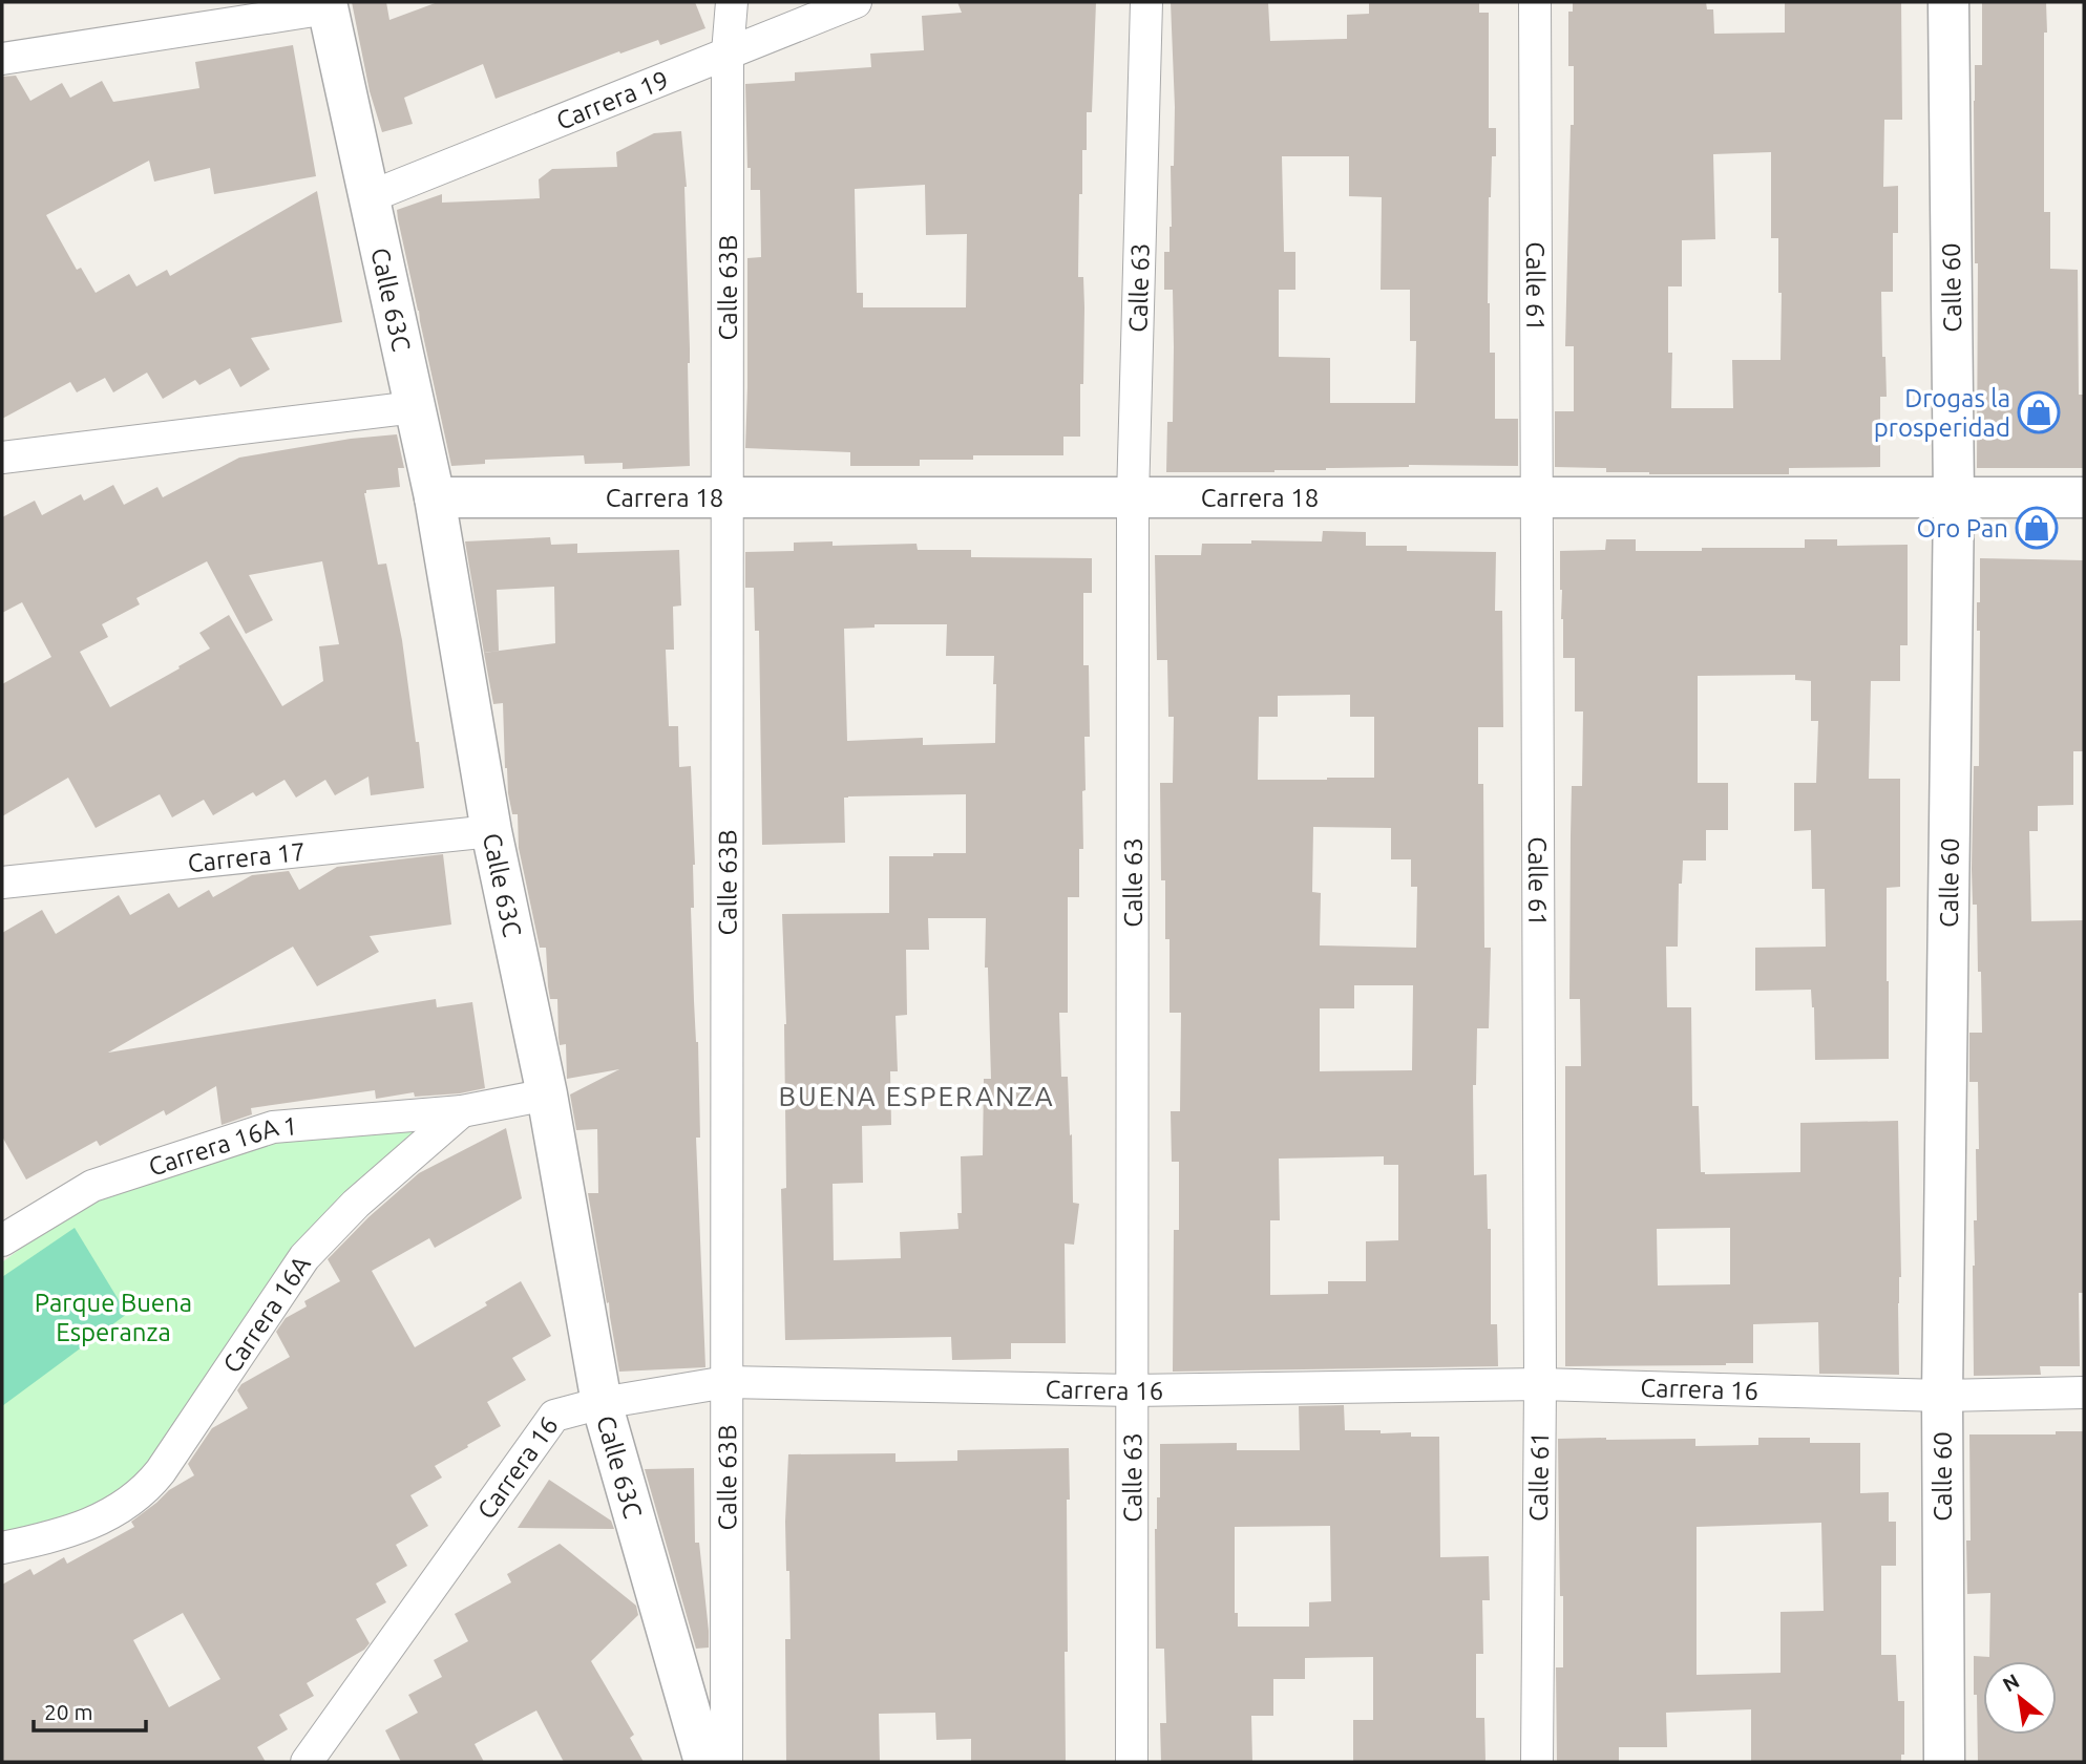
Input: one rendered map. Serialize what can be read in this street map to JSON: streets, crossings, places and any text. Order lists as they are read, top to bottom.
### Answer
{
  "streets": {
    "street": [
      "Carrera 19",
      "Calle 63B",
      "Calle 63",
      "Calle 61",
      "Calle 60",
      "Calle 63C",
      "Carrera 18",
      "Carrera 17",
      "Carrera 16A 1",
      "Carrera 16A",
      "Carrera 16"
    ]
  },
  "crossings": [
    ["Carrera 19", "Calle 63B"],
    ["Carrera 19", "Calle 63C"],
    ["Calle 63B", "Carrera 18"],
    ["Calle 63B", "Carrera 16"],
    ["Calle 63", "Carrera 18"],
    ["Calle 63", "Carrera 16"],
    ["Calle 61", "Carrera 18"],
    ["Calle 61", "Carrera 16"],
    ["Calle 60", "Carrera 18"],
    ["Calle 60", "Carrera 16"],
    ["Calle 63C", "Carrera 18"],
    ["Calle 63C", "Carrera 17"],
    ["Calle 63C", "Carrera 16A"],
    ["Calle 63C", "Carrera 16"],
    ["Carrera 16A 1", "Carrera 16A"]
  ],
  "districts": ["BUENA ESPERANZA"],
  "parks": ["Parque Buena Esperanza"],
  "places": {
    "shop": ["Drogas la prosperidad", "Oro Pan"]
  },
  "scale_bar": "20 m",
  "north": "top left"
}
